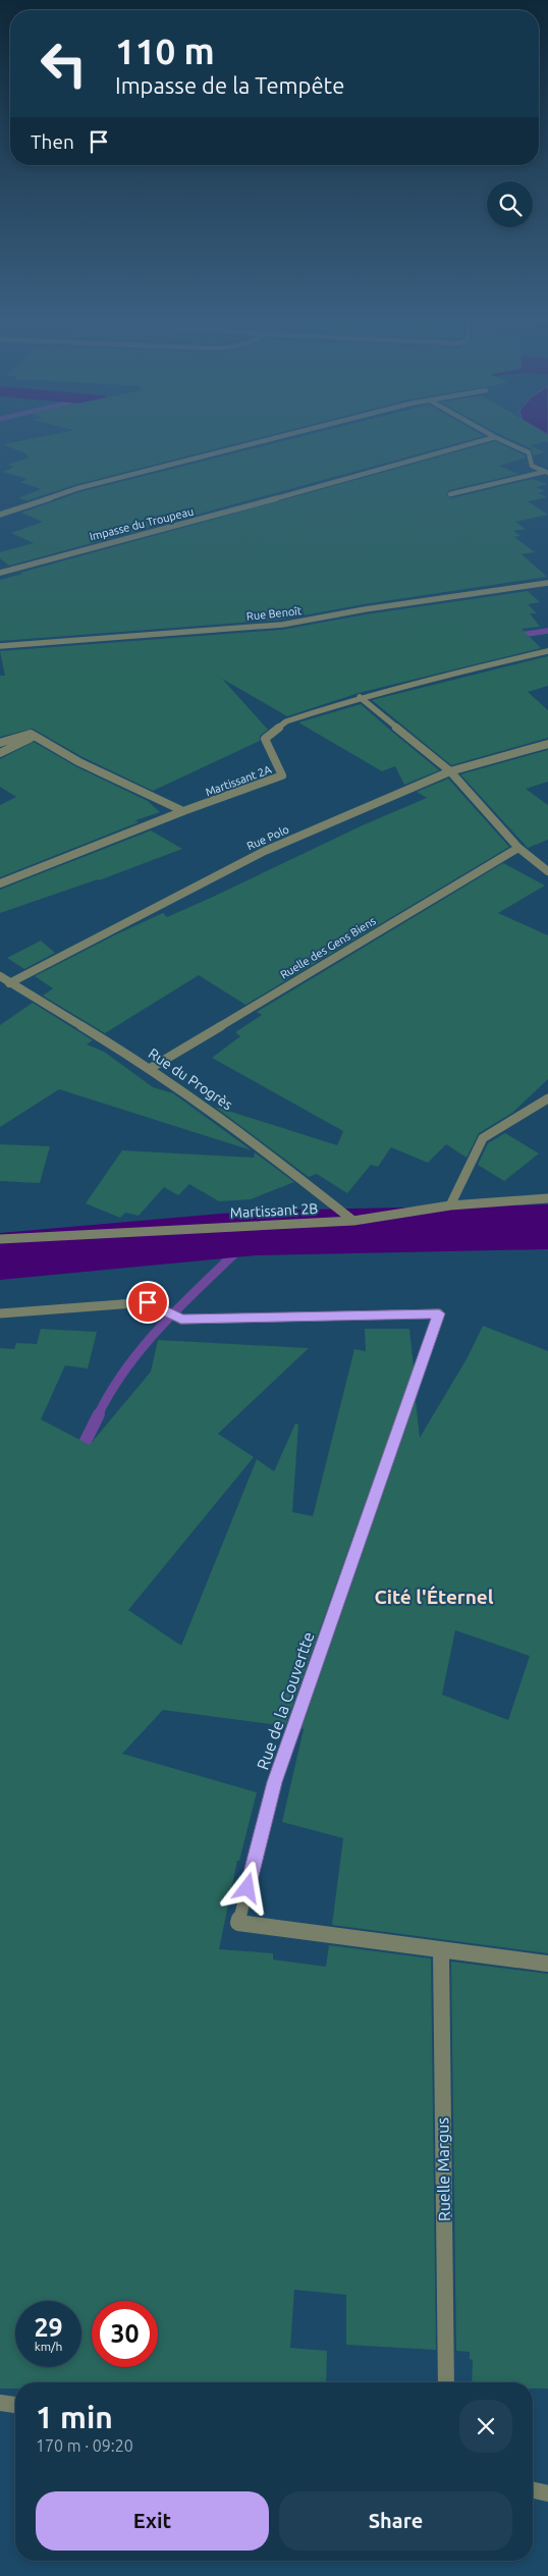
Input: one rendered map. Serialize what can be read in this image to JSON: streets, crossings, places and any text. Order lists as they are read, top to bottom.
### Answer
{
  "streets": {
    "street": [
      "Impasse du Troupeau",
      "Rue Benoît",
      "Martissant 2A",
      "Rue Polo",
      "Ruelle des Gens Biens",
      "Rue du Progrès",
      "Martissant 2B",
      "Rue de la Couvertte",
      "Ruelle Margus"
    ]
  },
  "crossings": [
    ["Rue Polo", "Rue du Progrès"],
    ["Ruelle des Gens Biens", "Rue du Progrès"],
    ["Rue du Progrès", "Martissant 2B"],
    ["Rue de la Couvertte", "Ruelle Margus"]
  ],
  "districts": ["Cité l'Éternel"],
  "page": {
    "turn": ["110 m", "Impasse de la Tempête"],
    "then": "Then",
    "speed": "29 km/h",
    "limit": "30",
    "heading": ["1 min", "170 m · 09:20"],
    "buttons": ["Exit", "Share"]
  }
}
